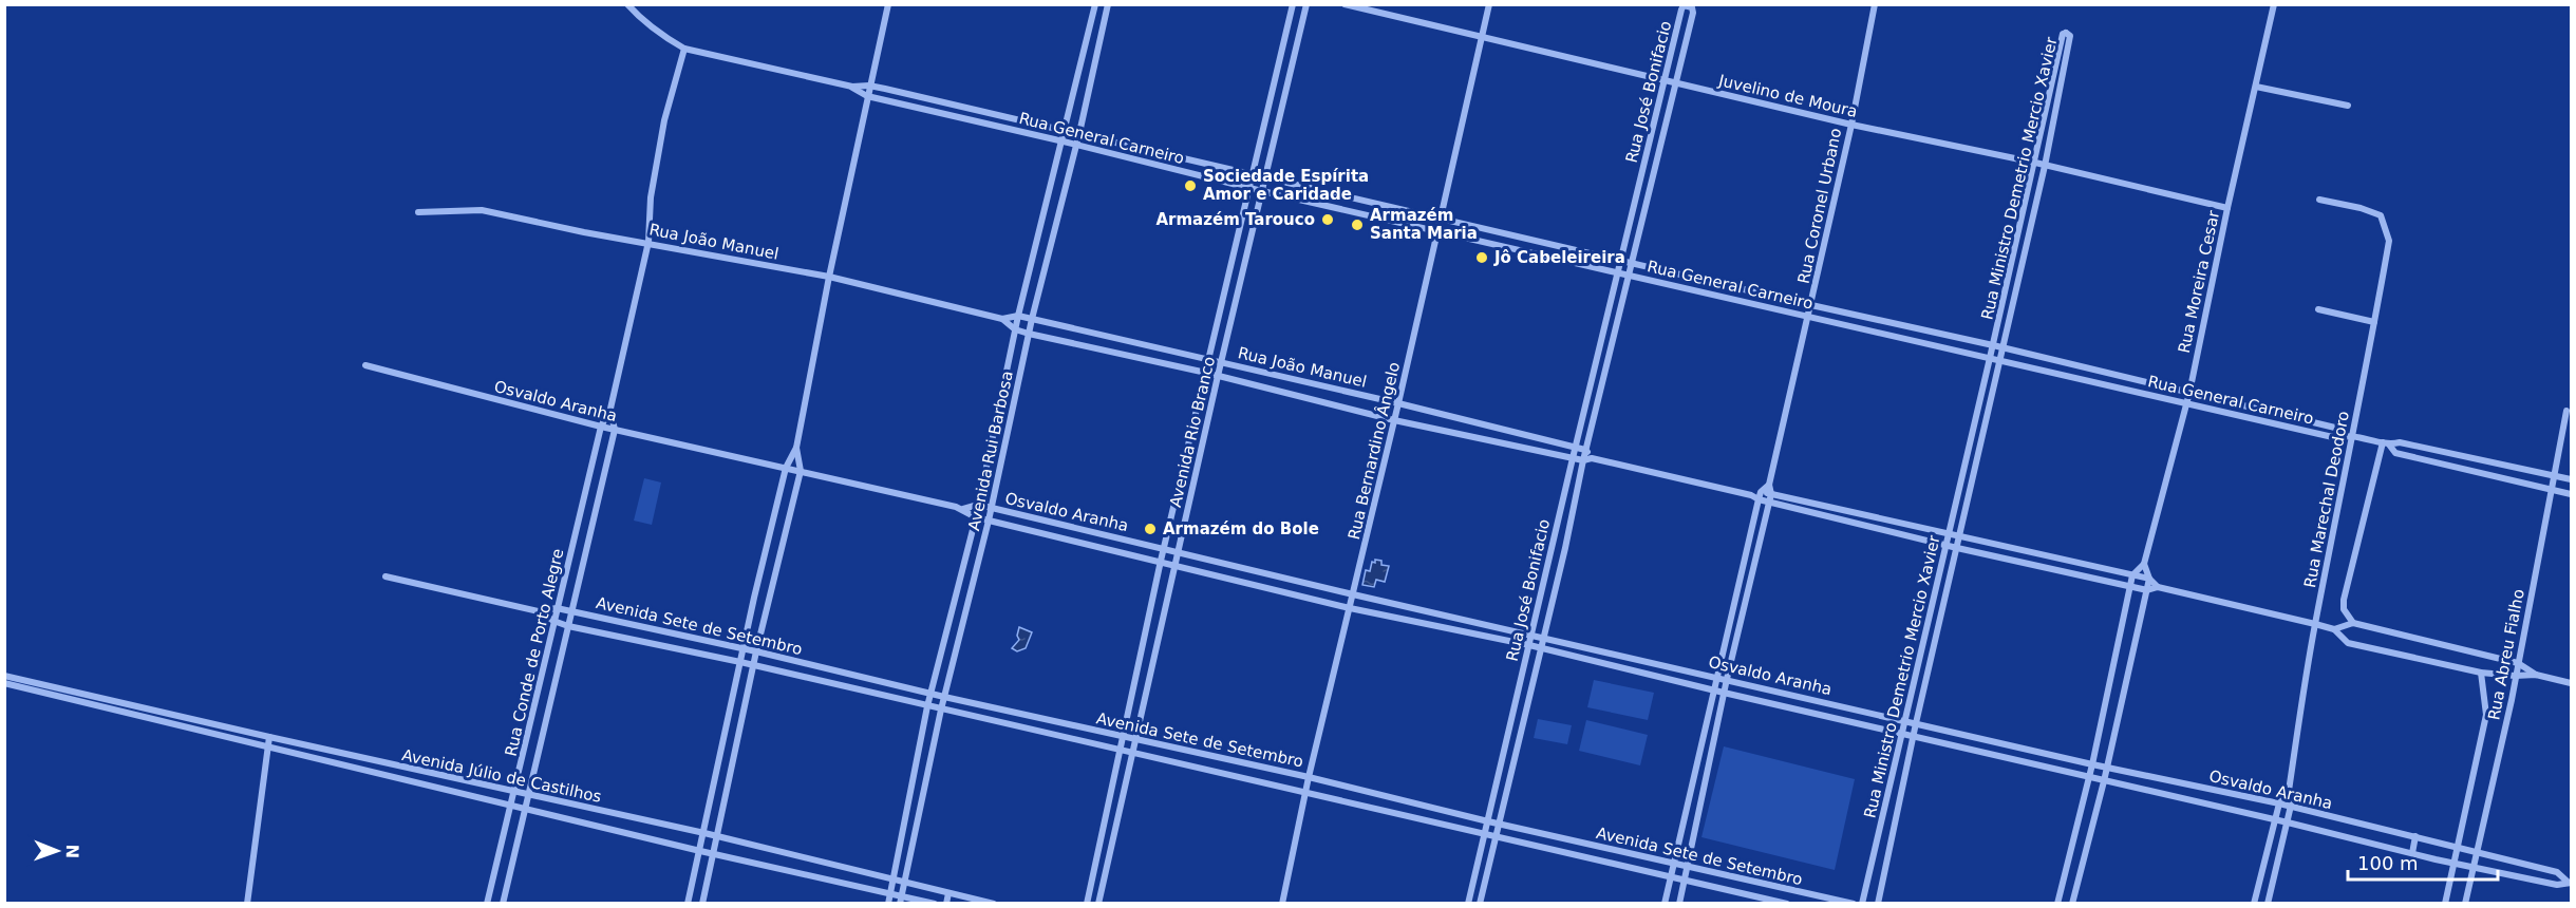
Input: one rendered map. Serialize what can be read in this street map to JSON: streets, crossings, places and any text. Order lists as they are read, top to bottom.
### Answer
{
  "streets": {
    "street": [
      "Rua José Bonifacio",
      "Juvelino de Moura",
      "Rua General Carneiro",
      "Rua Ministro Demetrio Mercio Xavier",
      "Rua Coronel Urbano",
      "Rua João Manuel",
      "Rua Moreira Cesar",
      "Osvaldo Aranha",
      "Avenida Rio Branco",
      "Avenida Rui Barbosa",
      "Rua Bernardino Ângelo",
      "Rua Marechal Deodoro",
      "Avenida Sete de Setembro",
      "Rua Conde de Porto Alegre",
      "Rua Abreu Fialho",
      "Avenida Júlio de Castilhos"
    ]
  },
  "crossings": [
    ["Rua José Bonifacio", "Juvelino de Moura"],
    ["Rua José Bonifacio", "Rua General Carneiro"],
    ["Rua José Bonifacio", "Rua João Manuel"],
    ["Rua José Bonifacio", "Osvaldo Aranha"],
    ["Rua José Bonifacio", "Avenida Sete de Setembro"],
    ["Juvelino de Moura", "Rua Ministro Demetrio Mercio Xavier"],
    ["Juvelino de Moura", "Rua Coronel Urbano"],
    ["Juvelino de Moura", "Rua Moreira Cesar"],
    ["Juvelino de Moura", "Rua Bernardino Ângelo"],
    ["Rua General Carneiro", "Rua Ministro Demetrio Mercio Xavier"],
    ["Rua General Carneiro", "Rua Coronel Urbano"],
    ["Rua General Carneiro", "Rua Moreira Cesar"],
    ["Rua General Carneiro", "Avenida Rio Branco"],
    ["Rua General Carneiro", "Avenida Rui Barbosa"],
    ["Rua General Carneiro", "Rua Bernardino Ângelo"],
    ["Rua General Carneiro", "Rua Marechal Deodoro"],
    ["Rua General Carneiro", "Rua Conde de Porto Alegre"],
    ["Rua General Carneiro", "Rua Abreu Fialho"],
    ["Rua Ministro Demetrio Mercio Xavier", "Rua João Manuel"],
    ["Rua Ministro Demetrio Mercio Xavier", "Osvaldo Aranha"],
    ["Rua Coronel Urbano", "Rua João Manuel"],
    ["Rua Coronel Urbano", "Osvaldo Aranha"],
    ["Rua Coronel Urbano", "Avenida Sete de Setembro"],
    ["Rua João Manuel", "Rua Moreira Cesar"],
    ["Rua João Manuel", "Avenida Rio Branco"],
    ["Rua João Manuel", "Avenida Rui Barbosa"],
    ["Rua João Manuel", "Rua Bernardino Ângelo"],
    ["Rua João Manuel", "Rua Marechal Deodoro"],
    ["Rua João Manuel", "Rua Conde de Porto Alegre"],
    ["Rua João Manuel", "Rua Abreu Fialho"],
    ["Rua Moreira Cesar", "Osvaldo Aranha"],
    ["Osvaldo Aranha", "Avenida Rio Branco"],
    ["Osvaldo Aranha", "Avenida Rui Barbosa"],
    ["Osvaldo Aranha", "Rua Bernardino Ângelo"],
    ["Osvaldo Aranha", "Rua Marechal Deodoro"],
    ["Osvaldo Aranha", "Rua Conde de Porto Alegre"],
    ["Osvaldo Aranha", "Rua Abreu Fialho"],
    ["Avenida Rio Branco", "Avenida Sete de Setembro"],
    ["Avenida Rui Barbosa", "Avenida Sete de Setembro"],
    ["Avenida Rui Barbosa", "Avenida Júlio de Castilhos"],
    ["Rua Bernardino Ângelo", "Avenida Sete de Setembro"],
    ["Avenida Sete de Setembro", "Rua Conde de Porto Alegre"],
    ["Rua Conde de Porto Alegre", "Avenida Júlio de Castilhos"]
  ],
  "places": [
    "Sociedade Espírita Amor e Caridade",
    "Armazém Tarouco",
    "Armazém Santa Maria",
    "Jô Cabeleireira",
    "Armazém do Bole"
  ],
  "scale_bar": "100 m",
  "north": "right"
}
